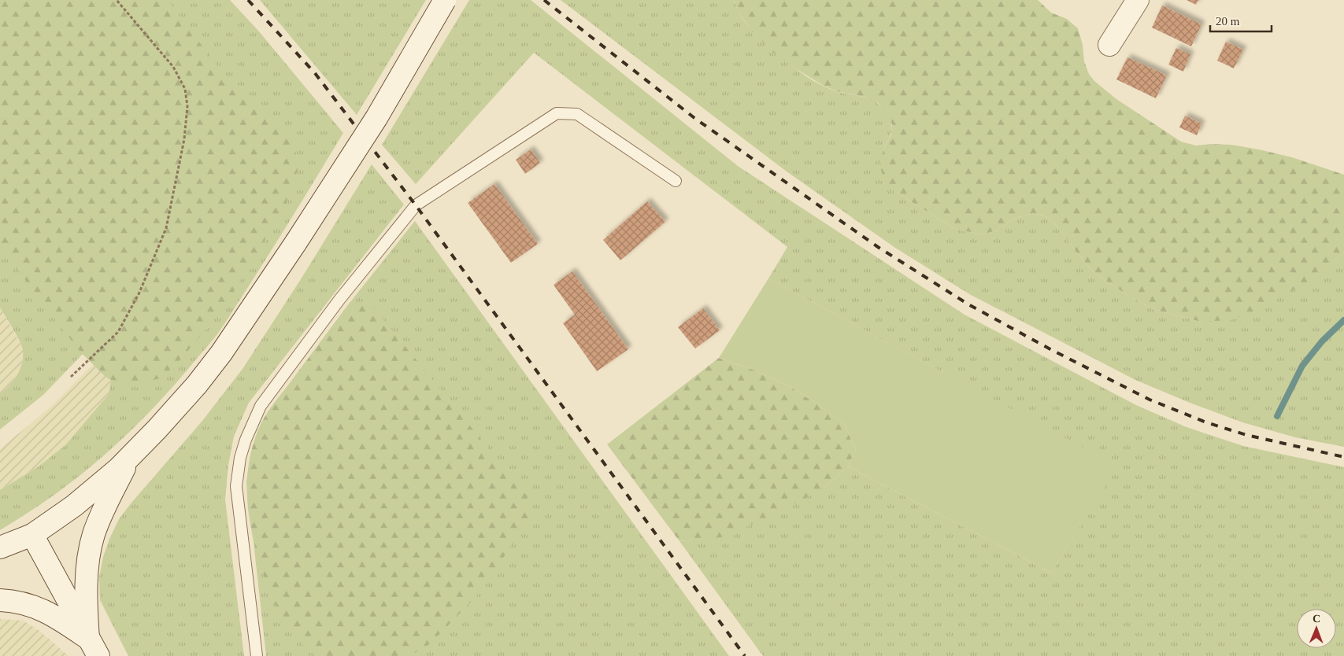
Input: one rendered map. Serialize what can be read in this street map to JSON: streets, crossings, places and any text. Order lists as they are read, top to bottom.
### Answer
{
  "scale_bar": "20 m",
  "north": "top"
}
